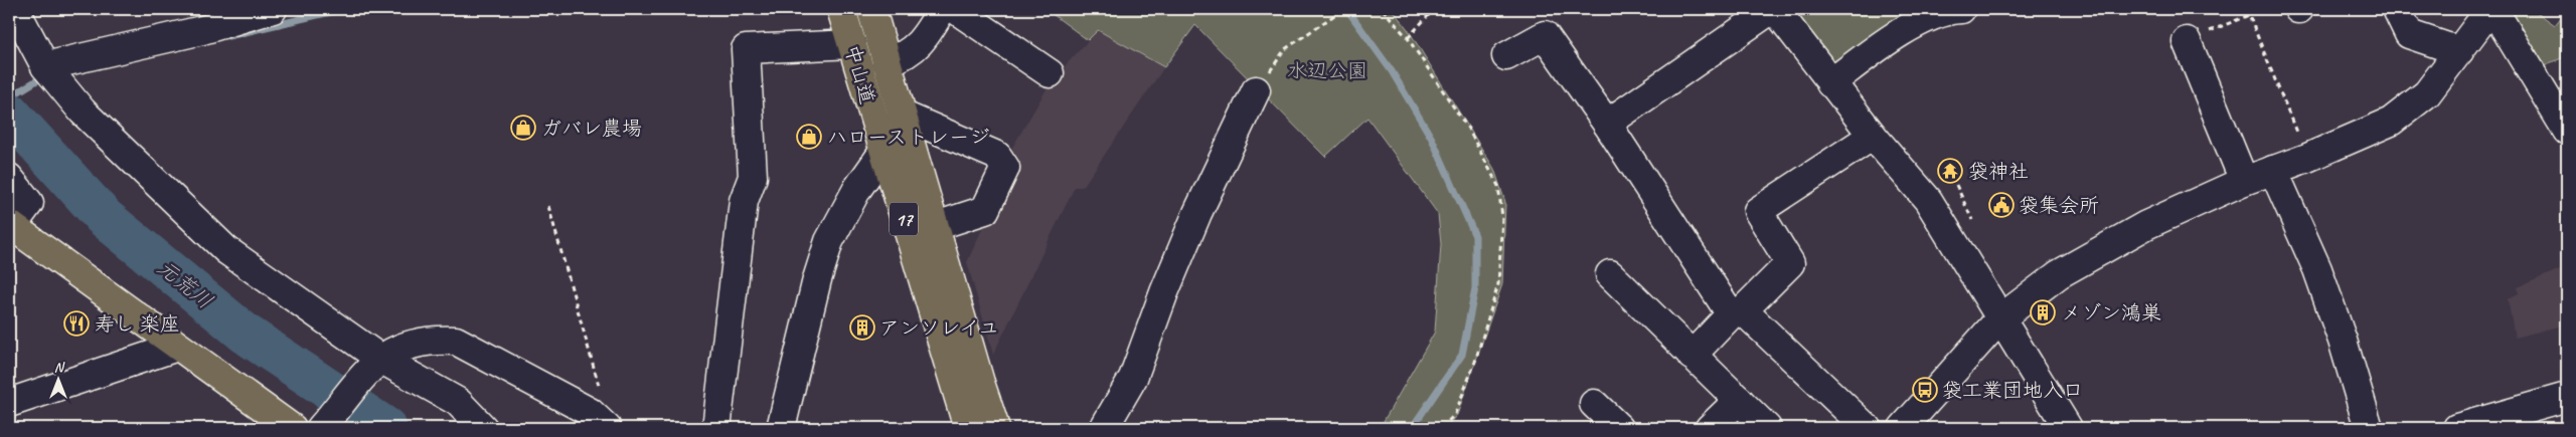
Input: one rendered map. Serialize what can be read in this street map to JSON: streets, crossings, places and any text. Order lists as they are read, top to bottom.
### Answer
{
  "streets": {
    "main road": ["中山道", "17"]
  },
  "water": ["元荒川"],
  "parks": ["水辺公園"],
  "places": {
    "shop": ["ガバレ農場", "ハローストレージ"],
    "temple": ["袋神社"],
    "public building": ["袋集会所"],
    "building": ["メゾン鴻巣", "アンソレイユ"],
    "restaurant": ["寿し 楽座"],
    "bus stop": ["袋工業団地入口"]
  },
  "north": "top"
}
